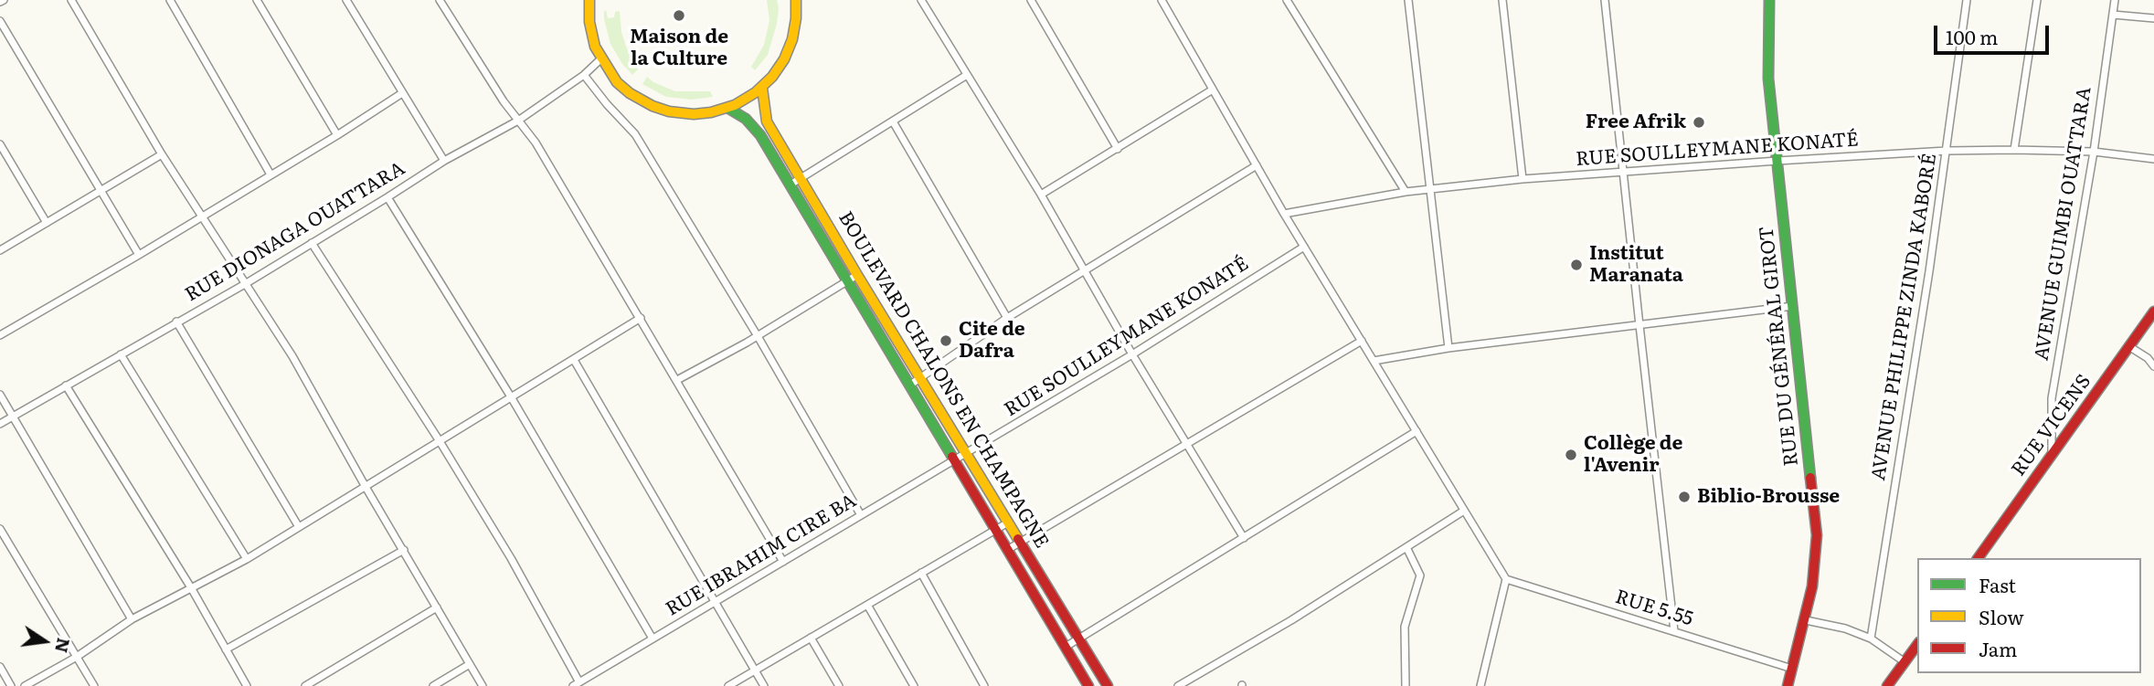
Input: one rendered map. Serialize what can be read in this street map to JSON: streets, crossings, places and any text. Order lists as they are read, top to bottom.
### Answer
{
  "streets": {
    "main road": ["RUE DU GÉNÉRAL GIROT", "BOULEVARD CHALONS EN CHAMPAGNE", "RUE VICENS"],
    "street": [
      "RUE SOULLEYMANE KONATÉ",
      "AVENUE GUIMBI OUATTARA",
      "RUE DIONAGA OUATTARA",
      "AVENUE PHILIPPE ZINDA KABORÉ",
      "RUE IBRAHIM CIRE BA",
      "RUE 5.55"
    ]
  },
  "crossings": [
    ["RUE SOULLEYMANE KONATÉ", "AVENUE GUIMBI OUATTARA"],
    ["RUE SOULLEYMANE KONATÉ", "AVENUE PHILIPPE ZINDA KABORÉ"],
    ["RUE SOULLEYMANE KONATÉ", "RUE DU GÉNÉRAL GIROT"],
    ["RUE SOULLEYMANE KONATÉ", "BOULEVARD CHALONS EN CHAMPAGNE"],
    ["RUE SOULLEYMANE KONATÉ", "RUE IBRAHIM CIRE BA"],
    ["AVENUE GUIMBI OUATTARA", "RUE VICENS"],
    ["RUE DU GÉNÉRAL GIROT", "RUE 5.55"],
    ["BOULEVARD CHALONS EN CHAMPAGNE", "RUE IBRAHIM CIRE BA"]
  ],
  "places": [
    "Maison de la Culture",
    "Free Afrik",
    "Institut Maranata",
    "Cite de Dafra",
    "Collège de l'Avenir",
    "Biblio-Brousse"
  ],
  "legend": ["Fast", "Slow", "Jam"],
  "scale_bar": "100 m",
  "north": "right"
}
